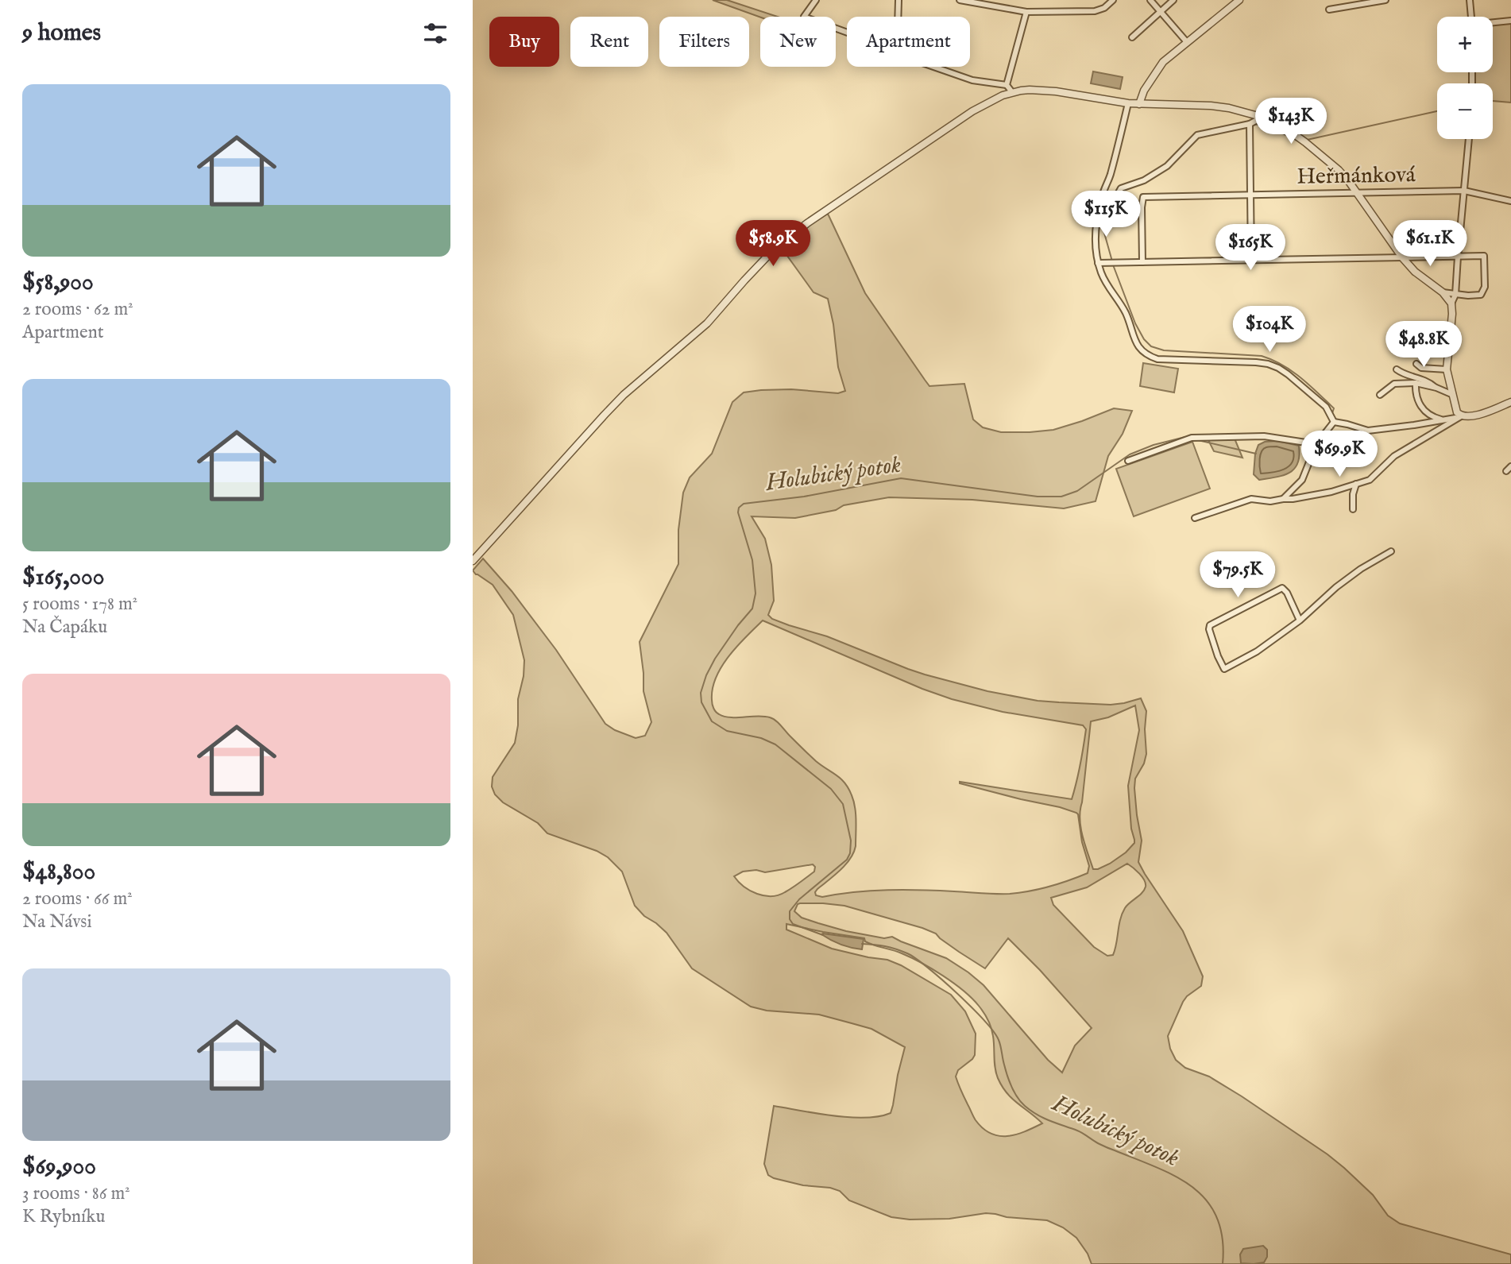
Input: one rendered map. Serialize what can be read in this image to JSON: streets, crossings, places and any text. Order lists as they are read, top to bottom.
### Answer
{
  "streets": {
    "street": ["Heřmánková"]
  },
  "water": ["Holubický potok"],
  "page": {
    "heading": "9 homes",
    "map_buttons": ["+", "−"],
    "chip": [
      "Buy",
      "Rent",
      "Filters",
      "New",
      "Apartment"
    ],
    "list": [
      {
        "name": "$58,900",
        "note": "2 rooms · 62 m² · Apartment"
      },
      {
        "name": "$165,000",
        "note": "5 rooms · 178 m² · Na Čapáku"
      },
      {
        "name": "$48,800",
        "note": "2 rooms · 66 m² · Na Návsi"
      },
      {
        "name": "$69,900",
        "note": "3 rooms · 86 m² · K Rybníku"
      }
    ],
    "price": [
      "$143K",
      "$115K",
      "$58.9K",
      "$61.1K",
      "$165K",
      "$104K",
      "$48.8K",
      "$69.9K",
      "$79.5K"
    ]
  }
}
